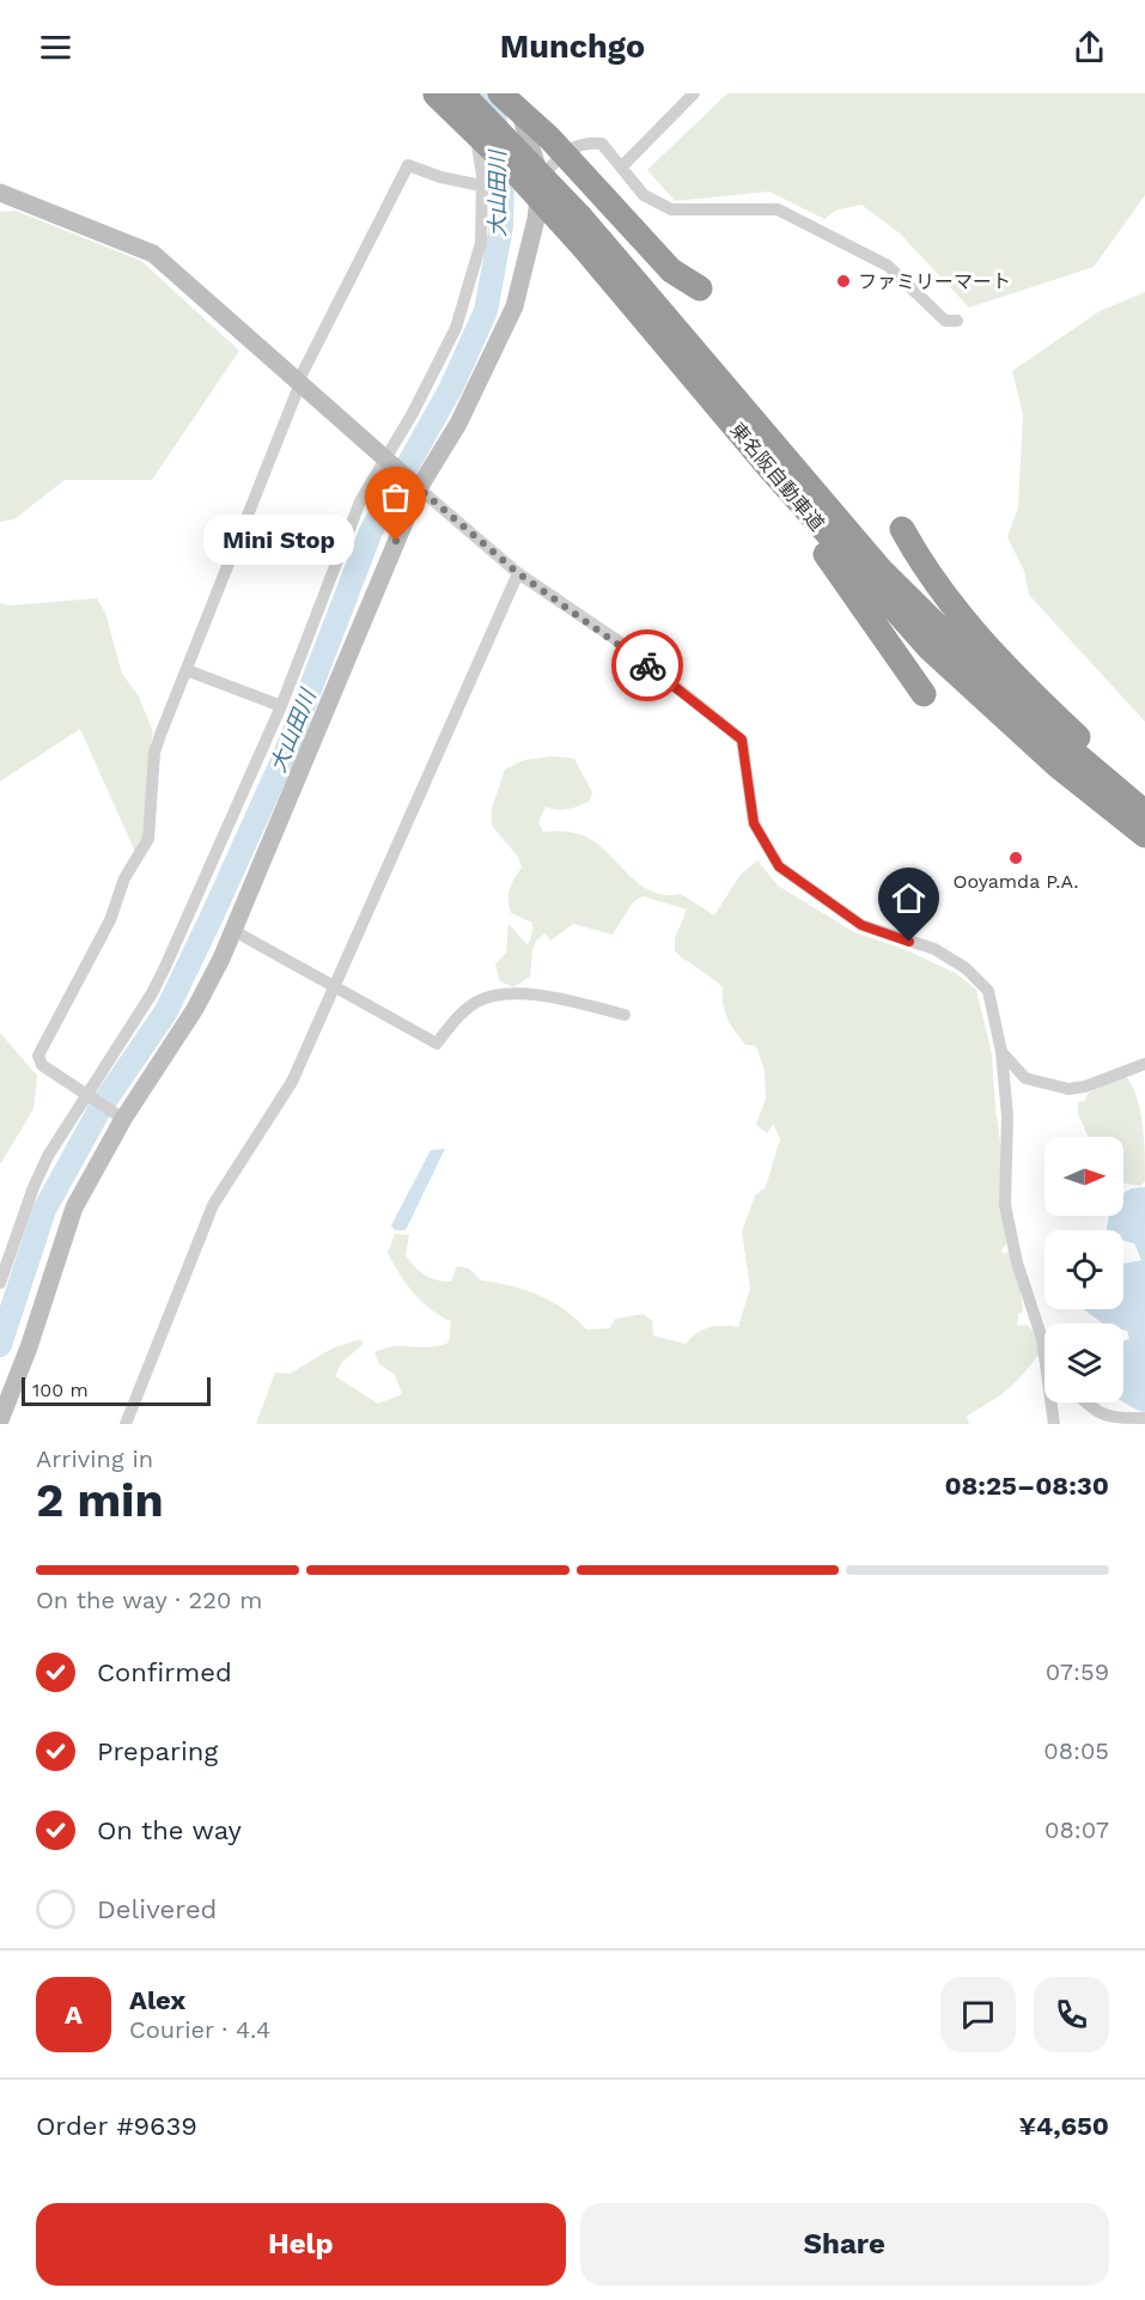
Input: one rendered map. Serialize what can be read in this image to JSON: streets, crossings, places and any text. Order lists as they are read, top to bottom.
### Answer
{
  "streets": {
    "highway": ["東名阪自動車道"]
  },
  "water": ["大山田川"],
  "places": ["ファミリーマート", "Mini Stop", "Ooyamda P.A."],
  "scale_bar": "100 m",
  "north": "right",
  "page": {
    "header": "Munchgo",
    "bubble": "Mini Stop",
    "scale": "100 m",
    "heading": ["2 min", "Arriving in", "08:25–08:30"],
    "panel": [
      "Alex",
      "Courier · 4.4",
      "Order #9639",
      "¥4,650"
    ],
    "bar": "On the way · 220 m",
    "list": [
      ["Confirmed", "07:59"],
      ["Preparing", "08:05"],
      ["On the way", "08:07"],
      "Delivered"
    ],
    "round": "A",
    "buttons": ["Help", "Share"]
  }
}
